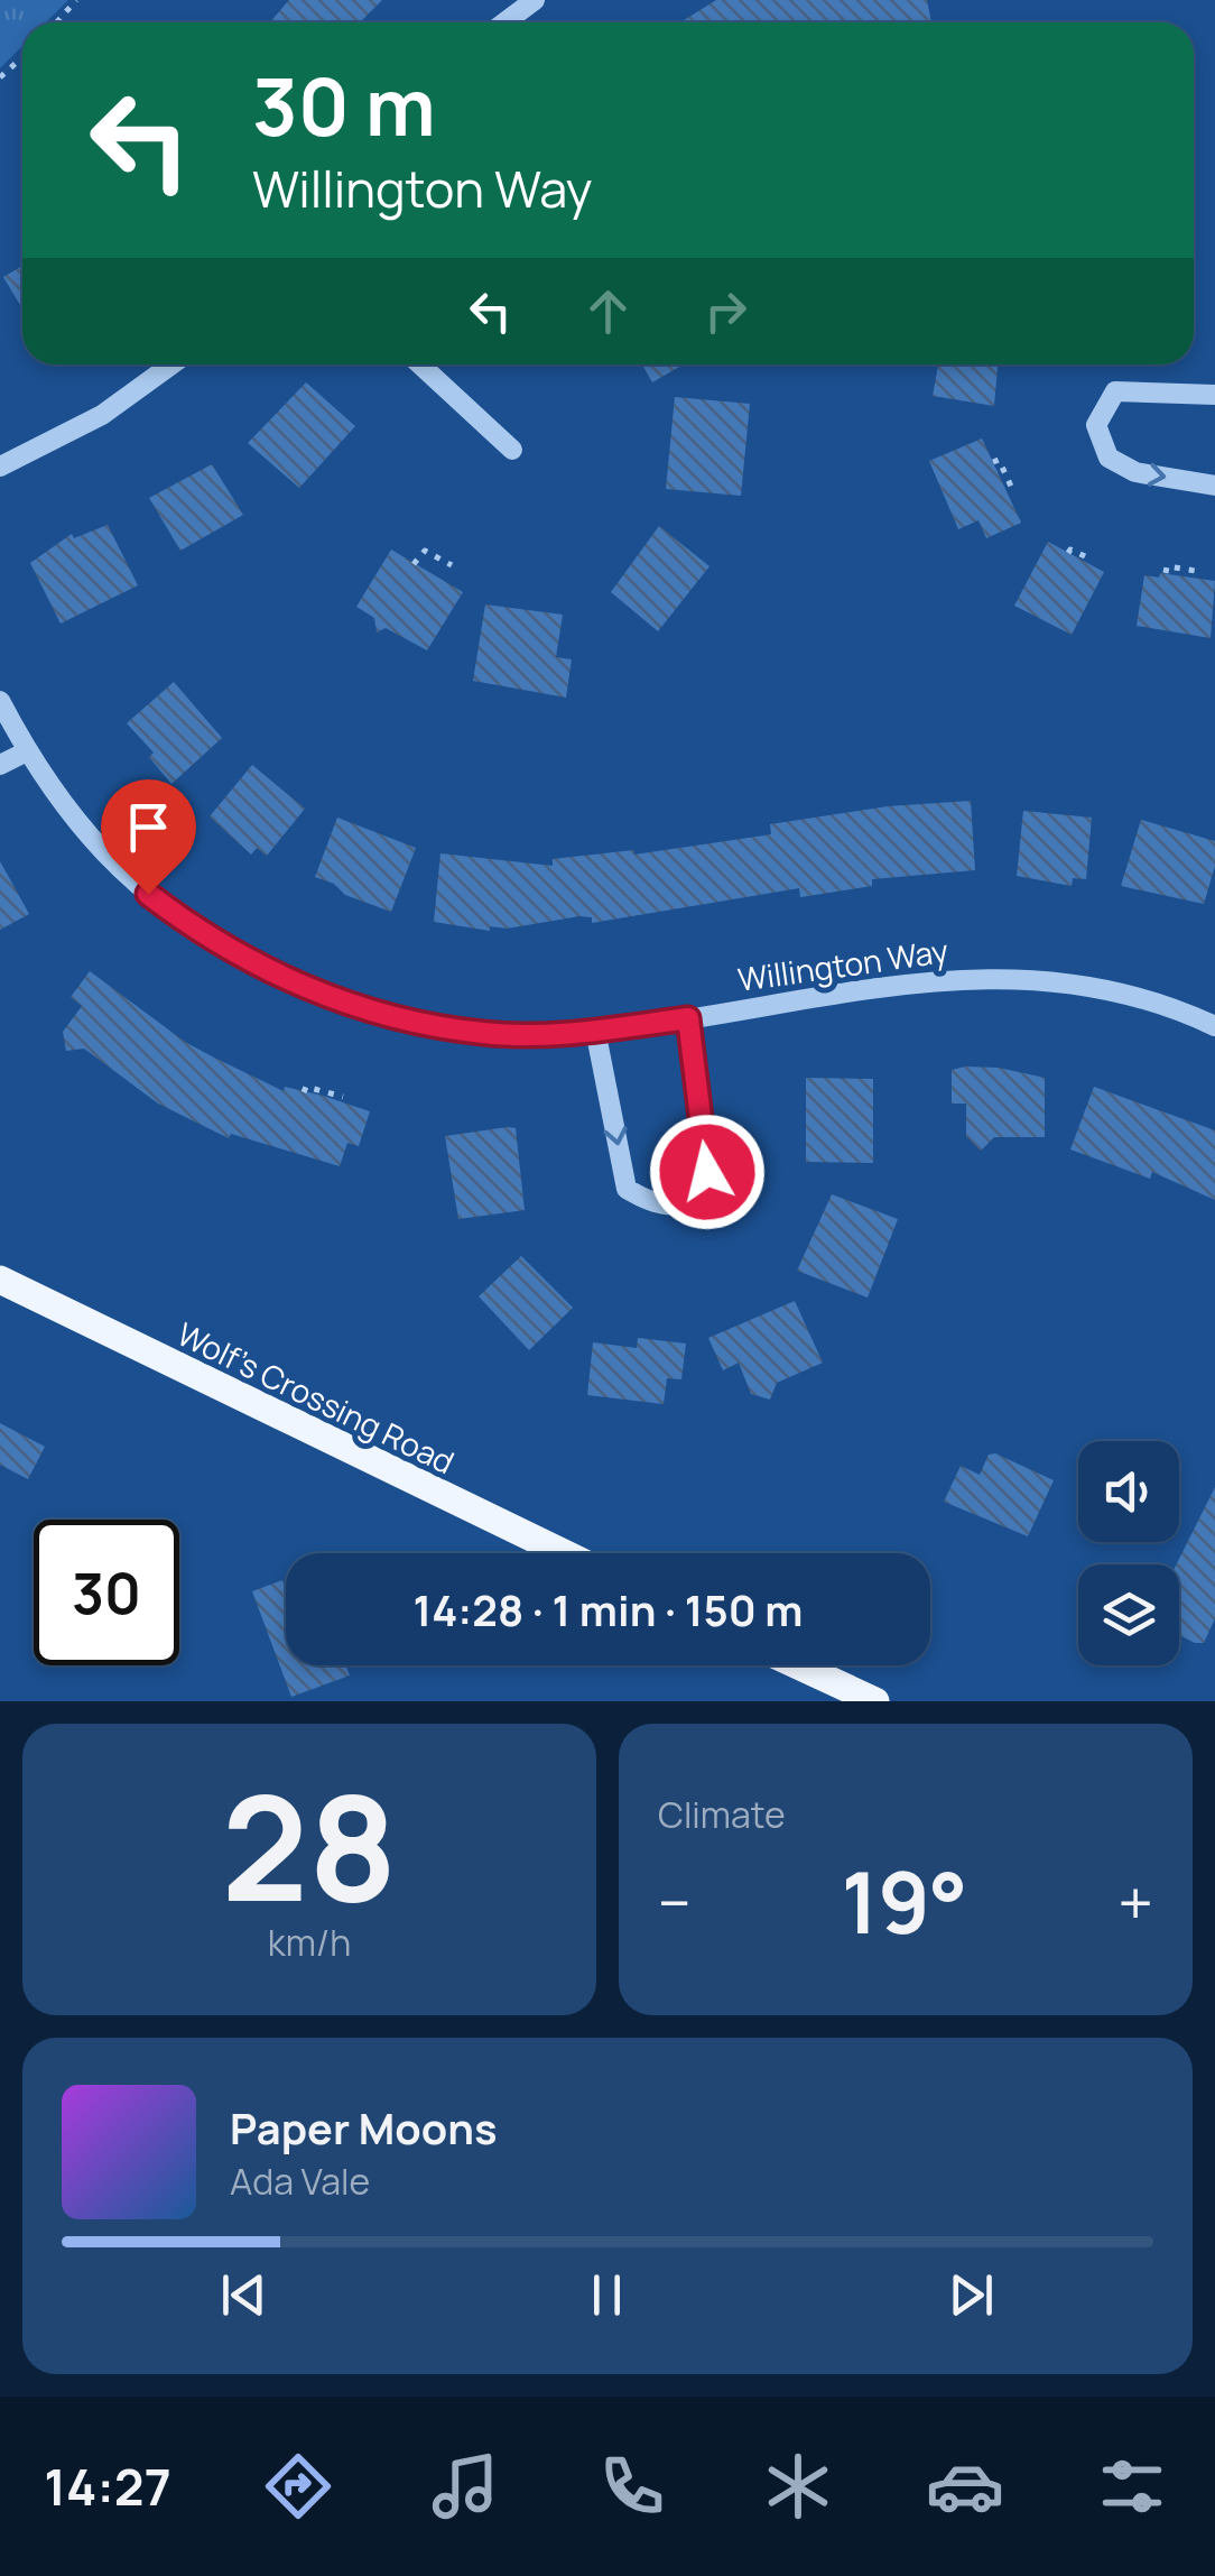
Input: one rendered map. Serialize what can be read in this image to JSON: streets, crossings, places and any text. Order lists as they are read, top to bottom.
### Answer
{
  "streets": {
    "main road": ["Wolf's Crossing Road"],
    "street": ["Willington Way"]
  },
  "page": {
    "turn": ["30 m", "Willington Way"],
    "limit": "30",
    "trip": "14:28 · 1 min · 150 m",
    "tile": [
      ["28", "km/h"],
      "Climate"
    ],
    "heat": ["−", "19°", "+"],
    "song": ["Paper Moons", "Ada Vale"],
    "tabs": "14:27"
  }
}
